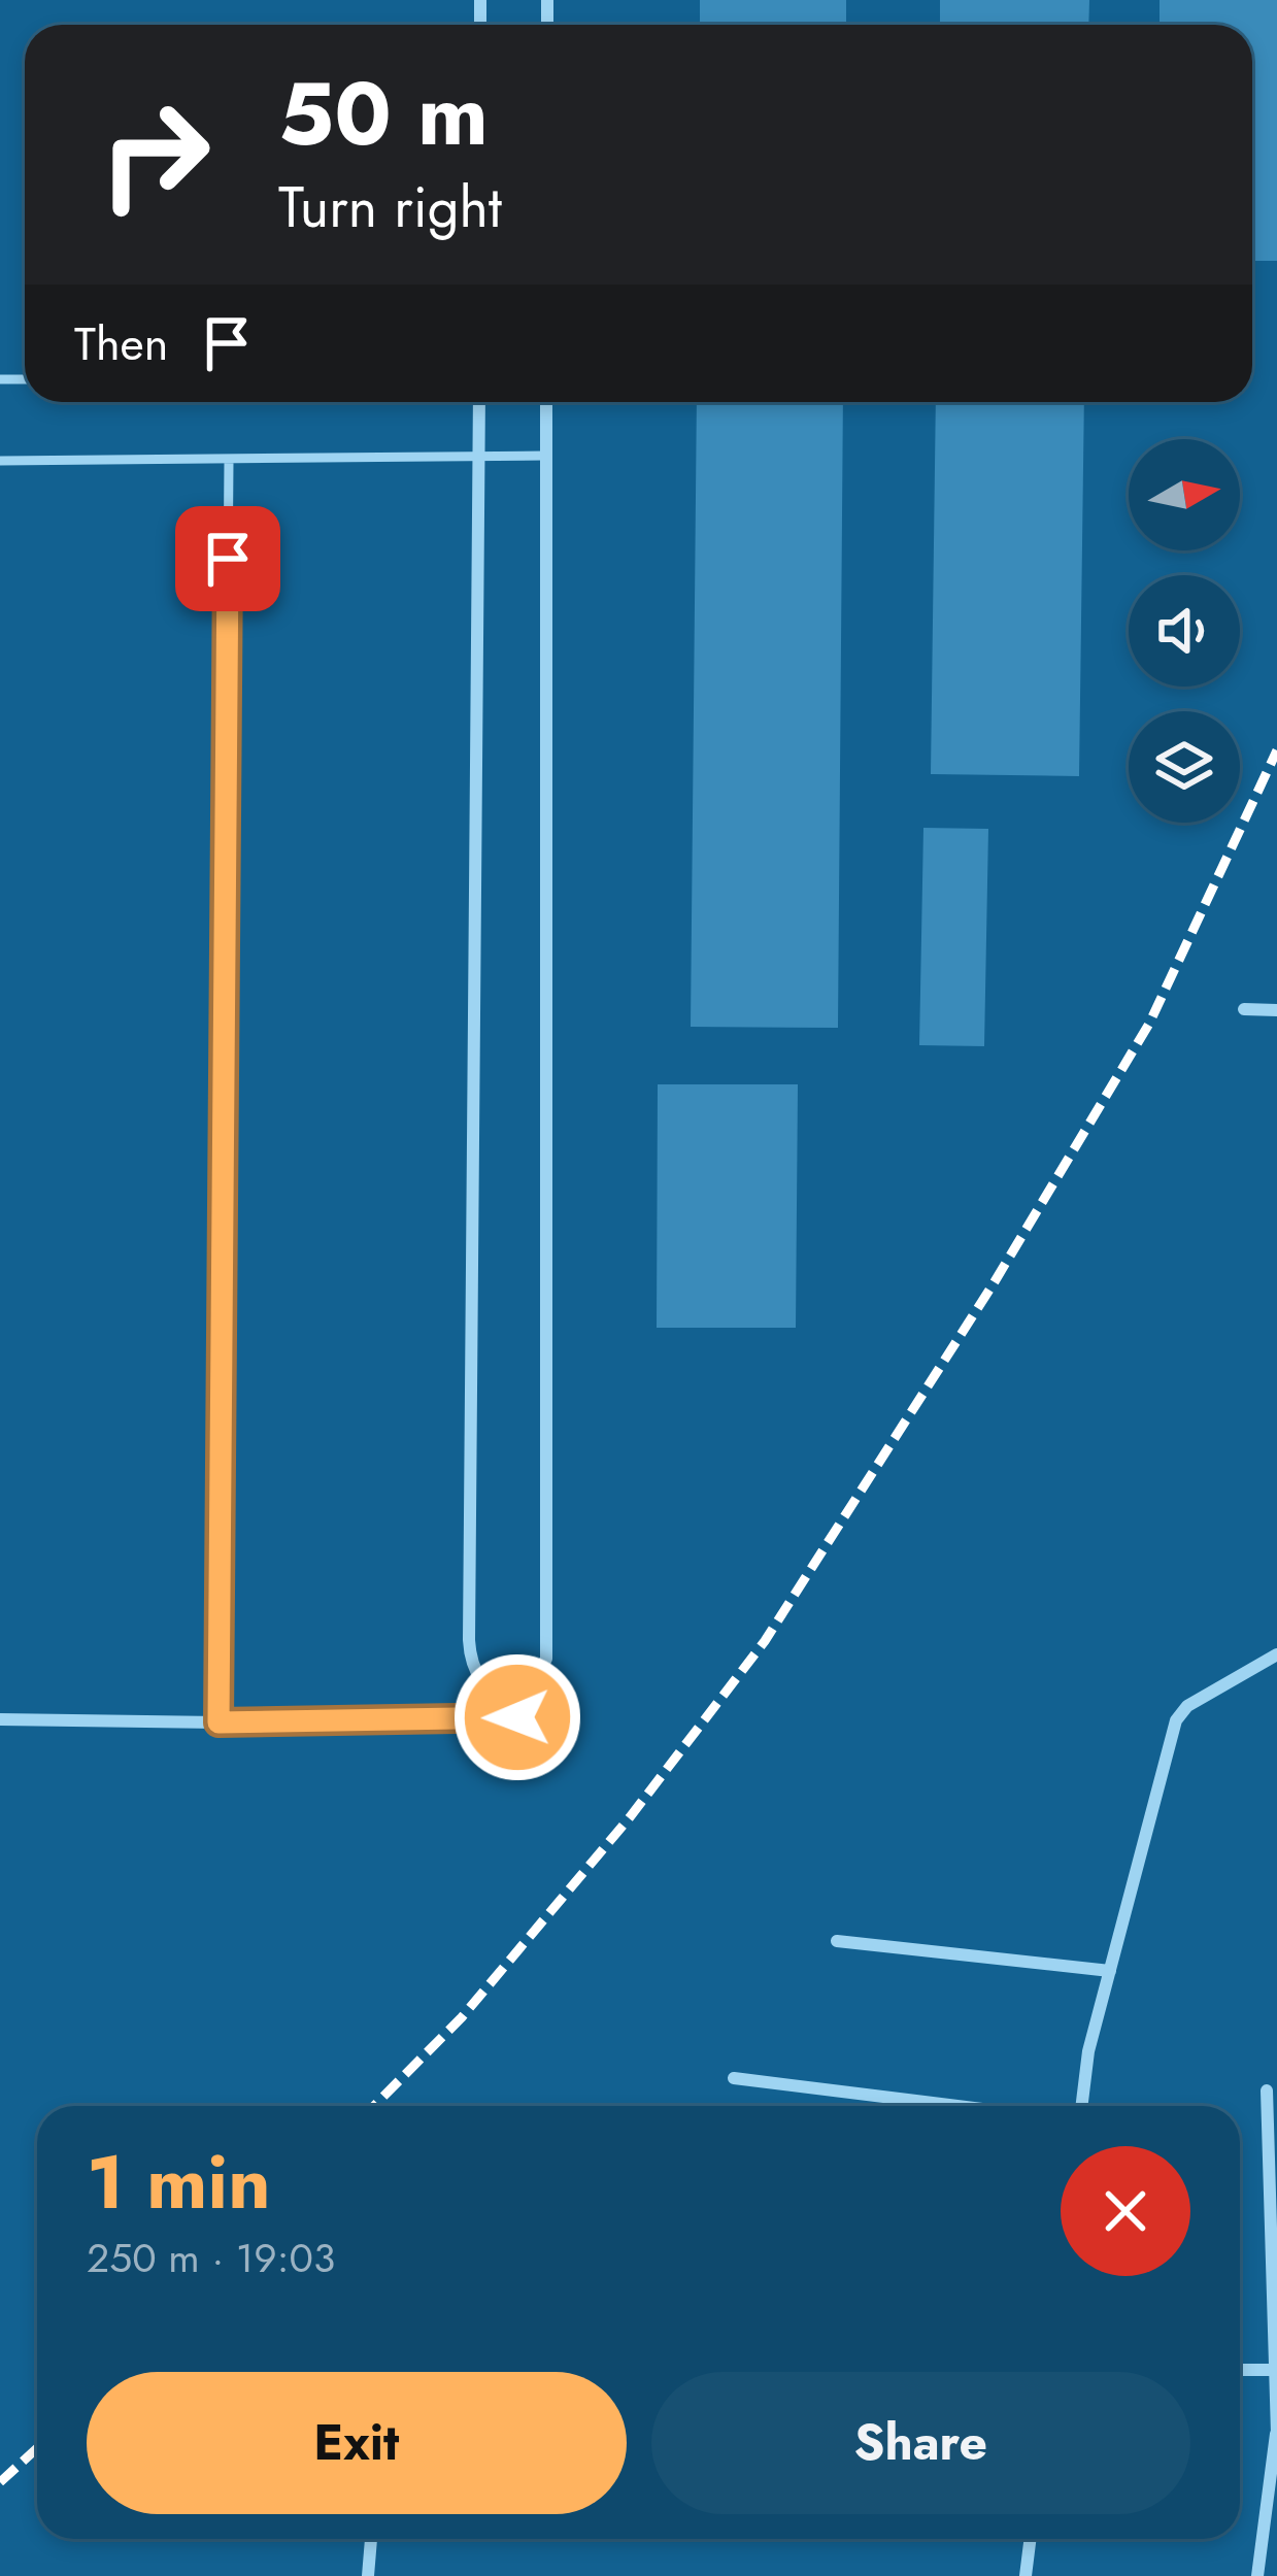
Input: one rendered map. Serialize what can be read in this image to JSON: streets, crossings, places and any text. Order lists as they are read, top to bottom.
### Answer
{
  "north": "right",
  "page": {
    "turn": ["50 m", "Turn right"],
    "then": "Then",
    "heading": ["1 min", "250 m · 19:03"],
    "buttons": ["Exit", "Share"]
  }
}
